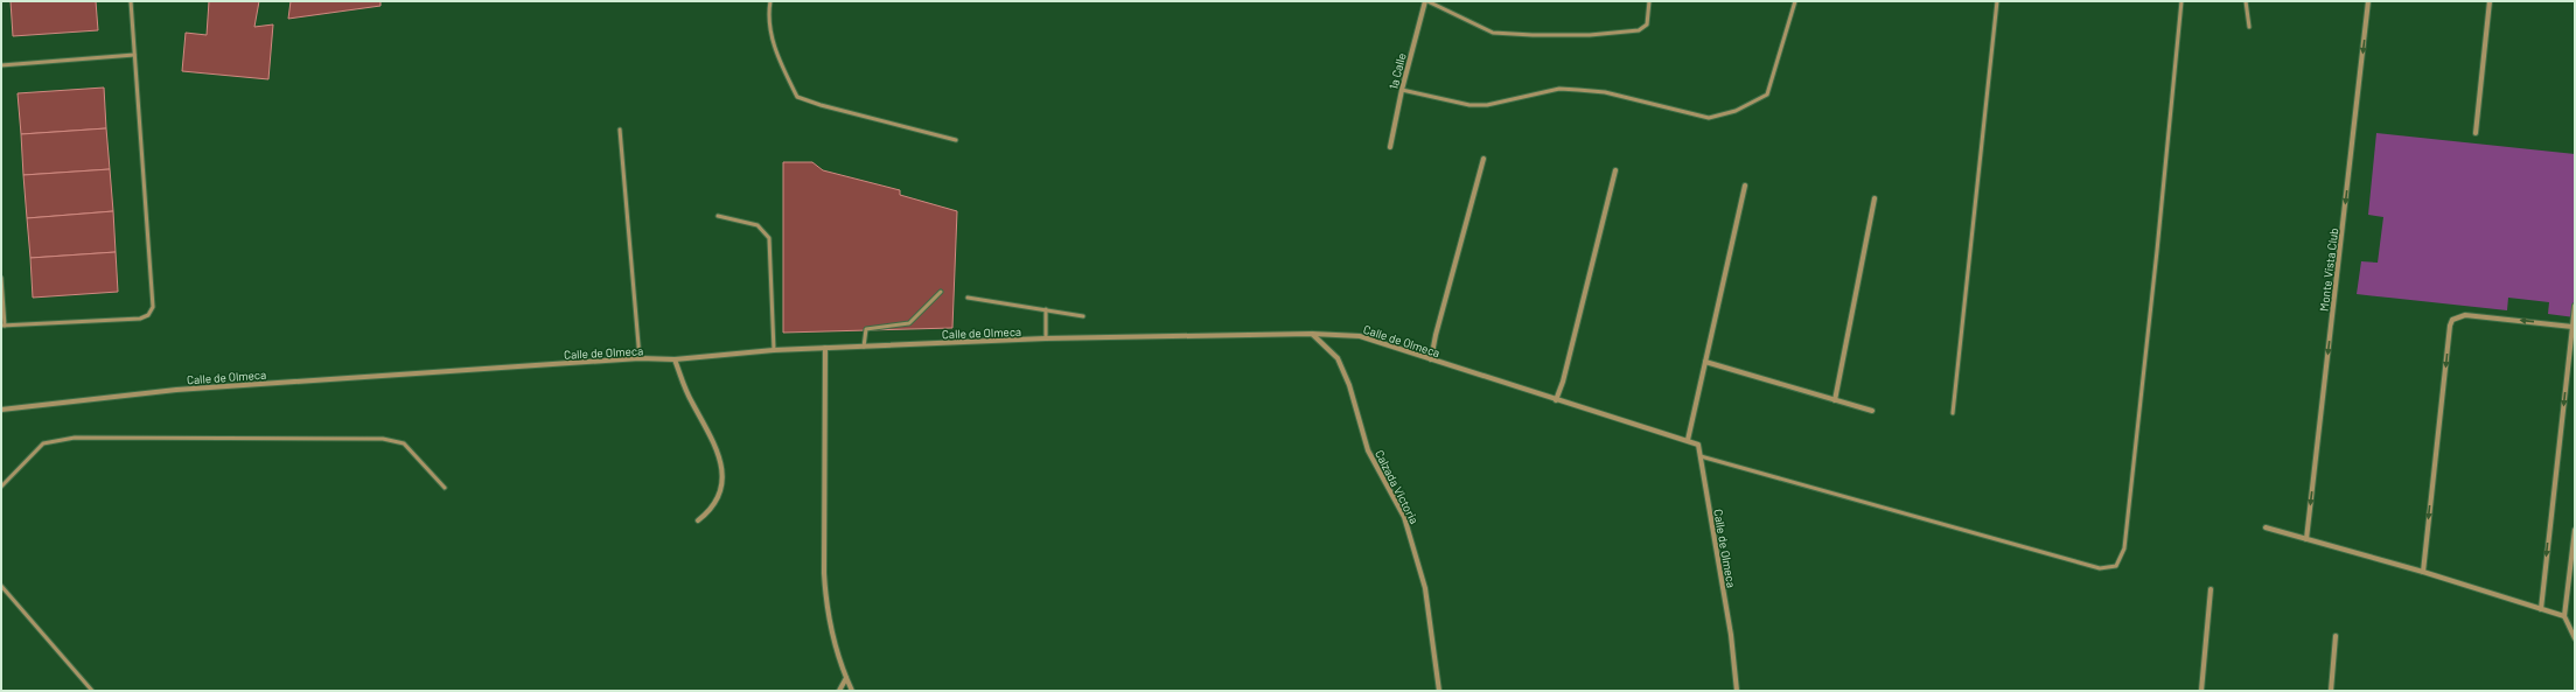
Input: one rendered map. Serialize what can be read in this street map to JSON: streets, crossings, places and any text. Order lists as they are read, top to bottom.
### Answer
{
  "streets": {
    "street": [
      "1a Calle",
      "Monte Vista Club",
      "Calle de Olmeca",
      "Calzada Victoria"
    ]
  },
  "crossings": [
    ["Calle de Olmeca", "Calzada Victoria"]
  ],
  "one_way": ["Monte Vista Club"]
}
